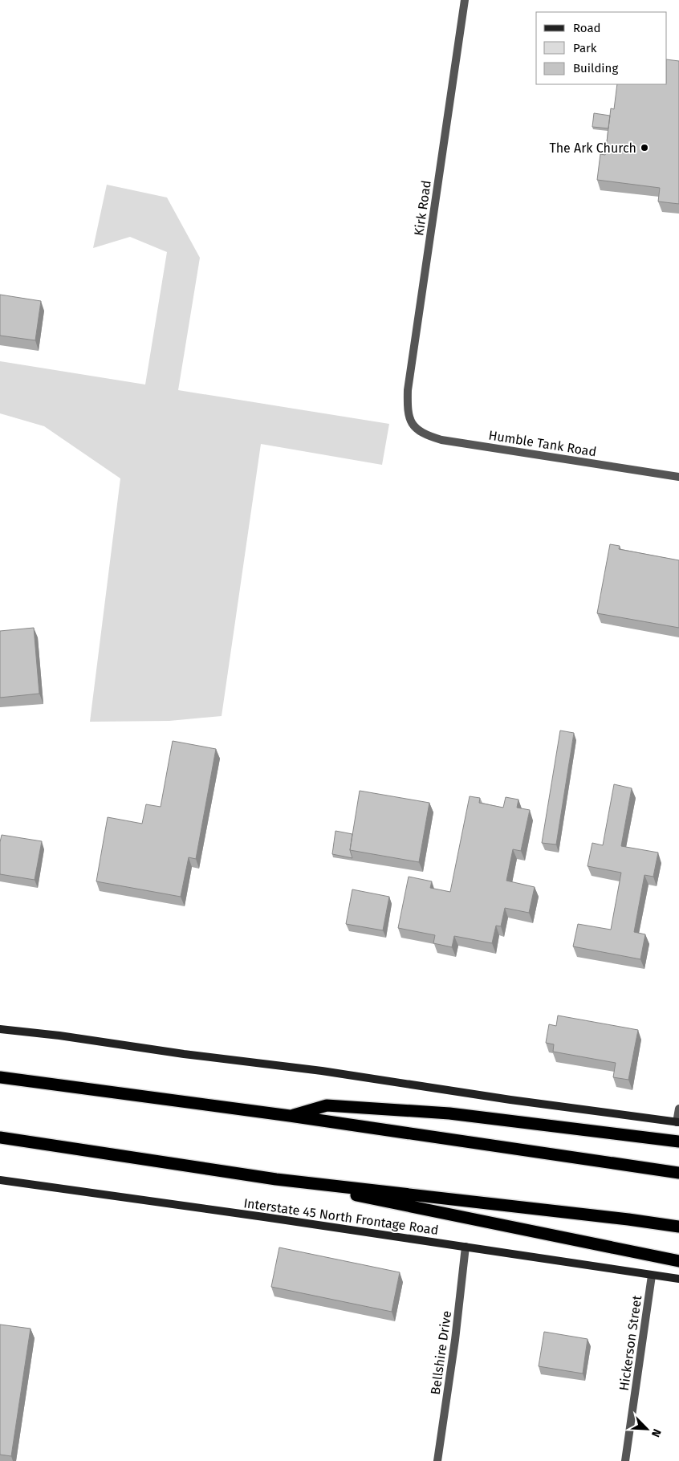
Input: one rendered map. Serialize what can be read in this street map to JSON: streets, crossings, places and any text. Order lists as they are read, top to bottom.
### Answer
{
  "streets": {
    "main road": ["Interstate 45 North Frontage Road"],
    "street": [
      "Kirk Road",
      "Humble Tank Road",
      "Hickerson Street",
      "Bellshire Drive"
    ]
  },
  "crossings": [
    ["Kirk Road", "Humble Tank Road"],
    ["Interstate 45 North Frontage Road", "Hickerson Street"],
    ["Interstate 45 North Frontage Road", "Bellshire Drive"]
  ],
  "places": ["The Ark Church"],
  "legend": ["Road", "Park", "Building"],
  "north": "bottom right"
}
